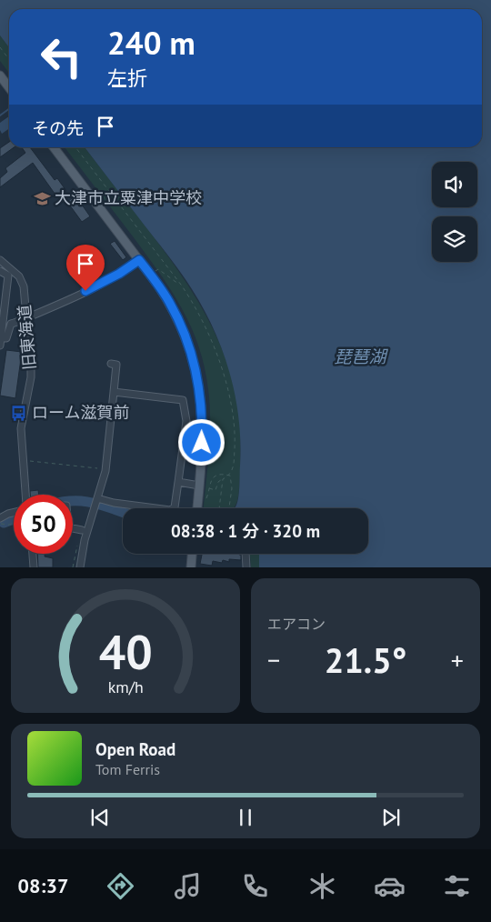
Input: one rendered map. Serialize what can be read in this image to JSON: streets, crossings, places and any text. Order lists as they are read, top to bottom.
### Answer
{
  "streets": {
    "street": ["旧東海道"]
  },
  "water": ["琵琶湖"],
  "places": {
    "school or university": ["大津市立粟津中学校"],
    "bus stop": ["ローム滋賀前"]
  },
  "page": {
    "turn": ["240 m", "左折"],
    "then": "その先",
    "limit": "50",
    "trip": "08:38 · 1 分 · 320 m",
    "tile": "エアコン",
    "heat": ["−", "21.5°", "+"],
    "song": ["Open Road", "Tom Ferris"],
    "tabs": "08:37",
    "gauge": ["40", "km/h"]
  }
}
